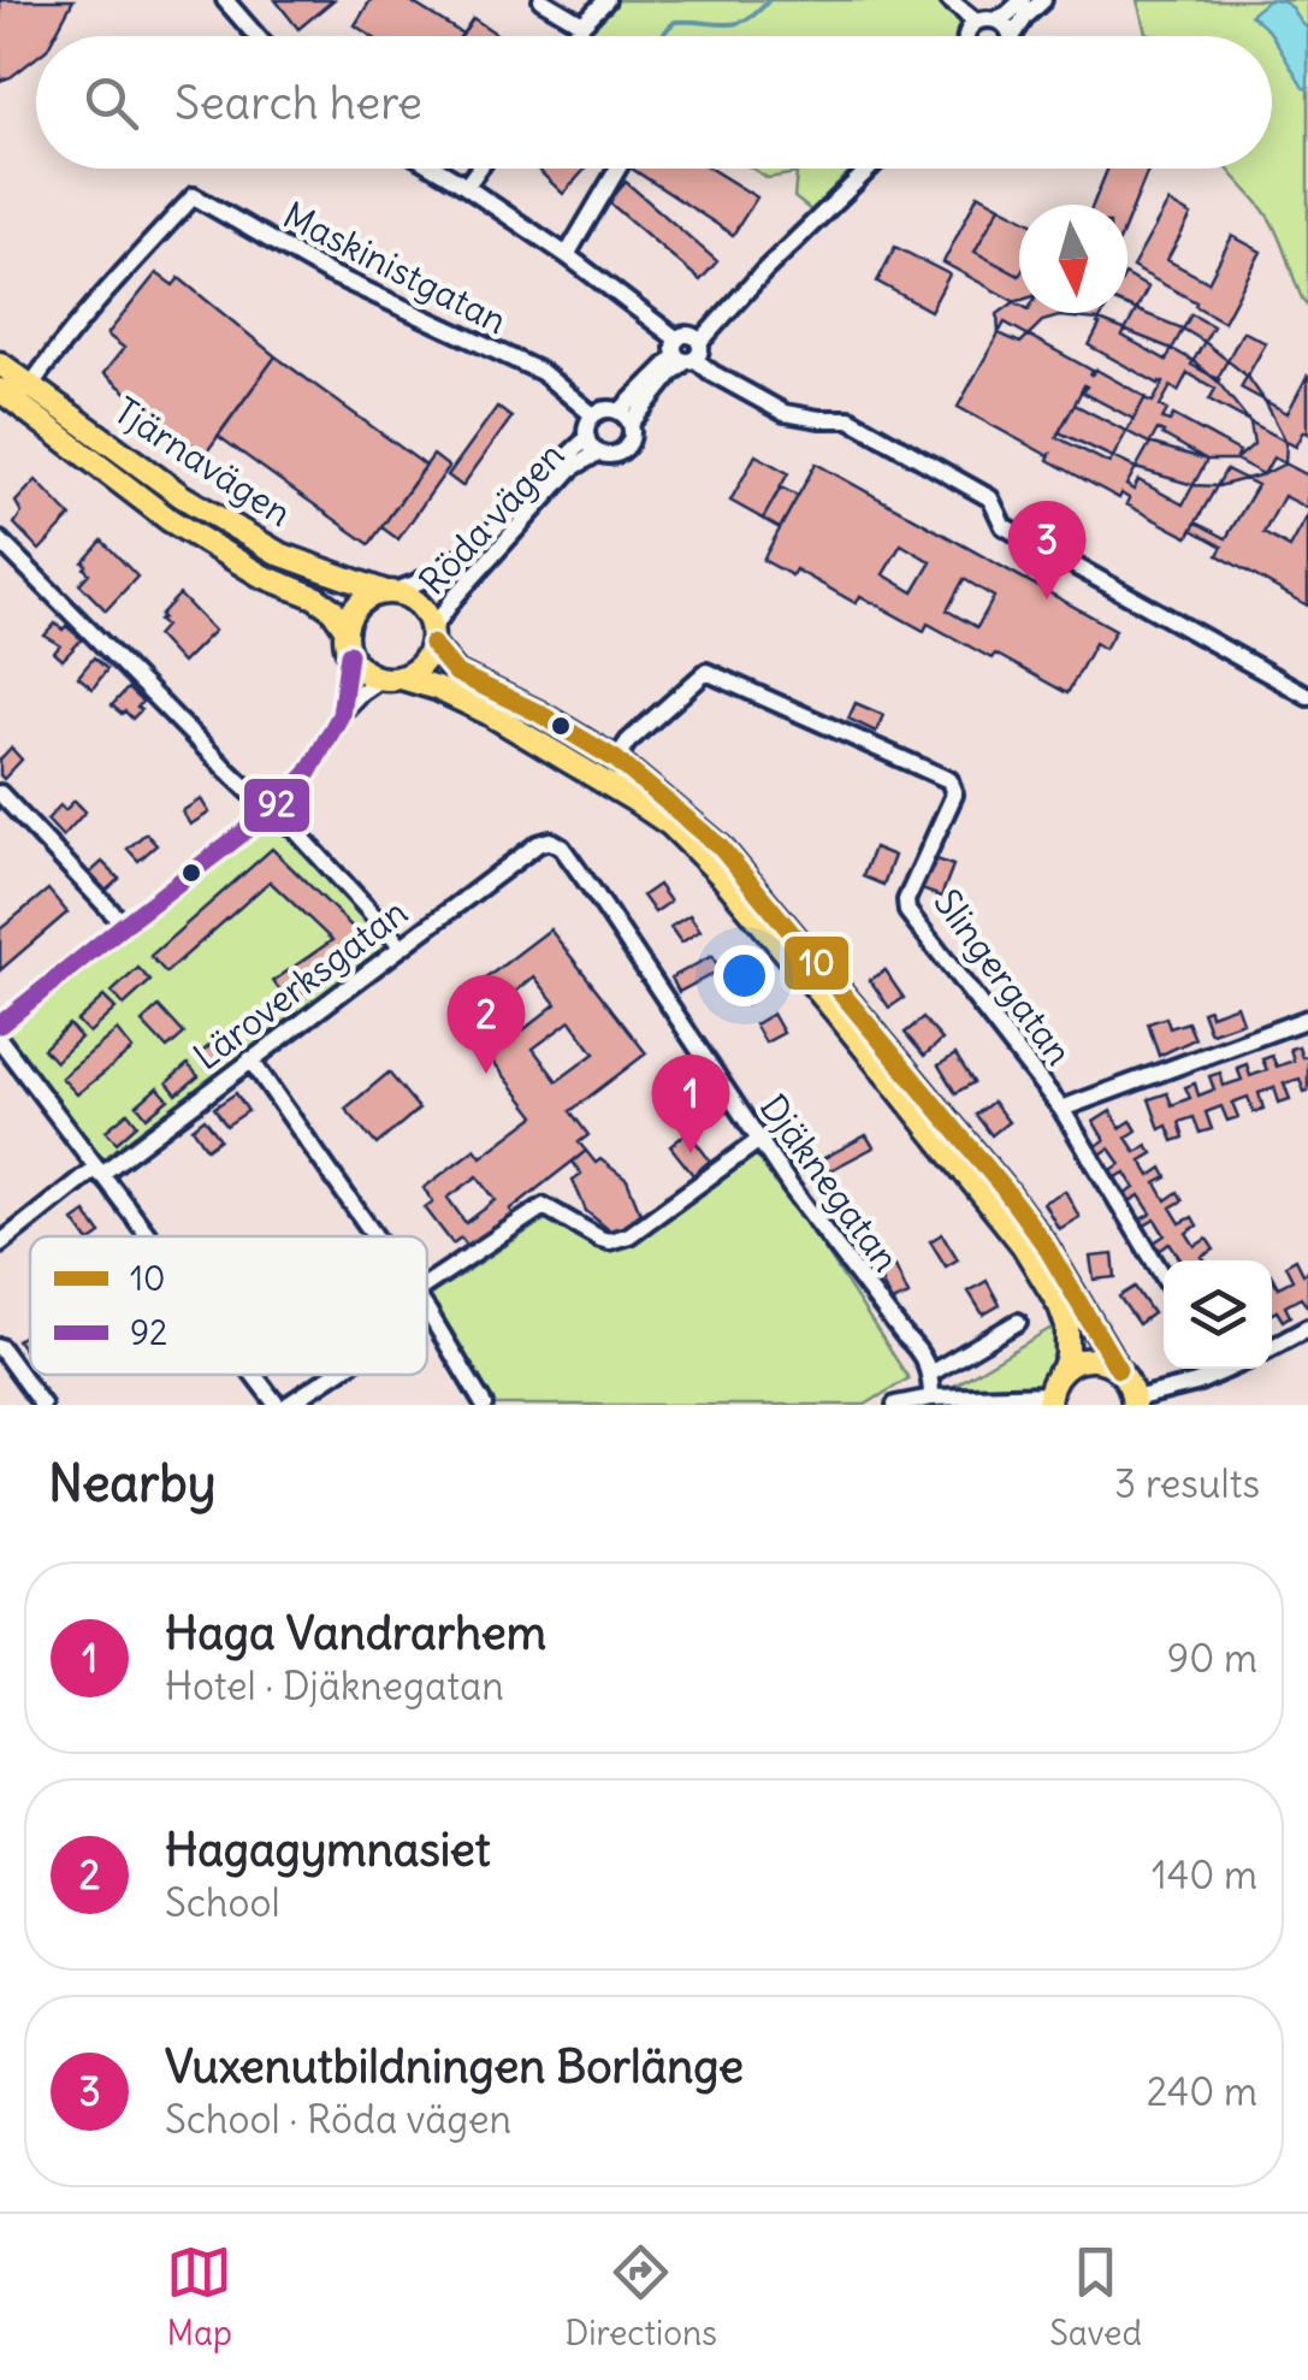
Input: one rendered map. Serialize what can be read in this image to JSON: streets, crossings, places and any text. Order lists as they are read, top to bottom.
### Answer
{
  "streets": {
    "highway": ["Tjärnavägen"],
    "street": [
      "Maskinistgatan",
      "Röda vägen",
      "Slingergatan",
      "Läroverksgatan",
      "Djäknegatan"
    ]
  },
  "crossings": [
    ["Maskinistgatan", "Tjärnavägen"],
    ["Maskinistgatan", "Röda vägen"],
    ["Tjärnavägen", "Röda vägen"],
    ["Läroverksgatan", "Djäknegatan"]
  ],
  "lines": ["transit line 10", "transit line 92"],
  "legend": ["10", "92"],
  "north": "bottom",
  "page": {
    "search": "Search here",
    "pins": ["3", "2", "1"],
    "heading": ["Nearby", "3 results"],
    "list": [
      {
        "mark": "1",
        "name": "Haga Vandrarhem",
        "note": "Hotel · Djäknegatan",
        "value": "90 m"
      },
      {
        "mark": "2",
        "name": "Hagagymnasiet",
        "note": "School",
        "value": "140 m"
      },
      {
        "mark": "3",
        "name": "Vuxenutbildningen Borlänge",
        "note": "School · Röda vägen",
        "value": "240 m"
      }
    ],
    "nav": ["Map", "Directions", "Saved"]
  }
}
